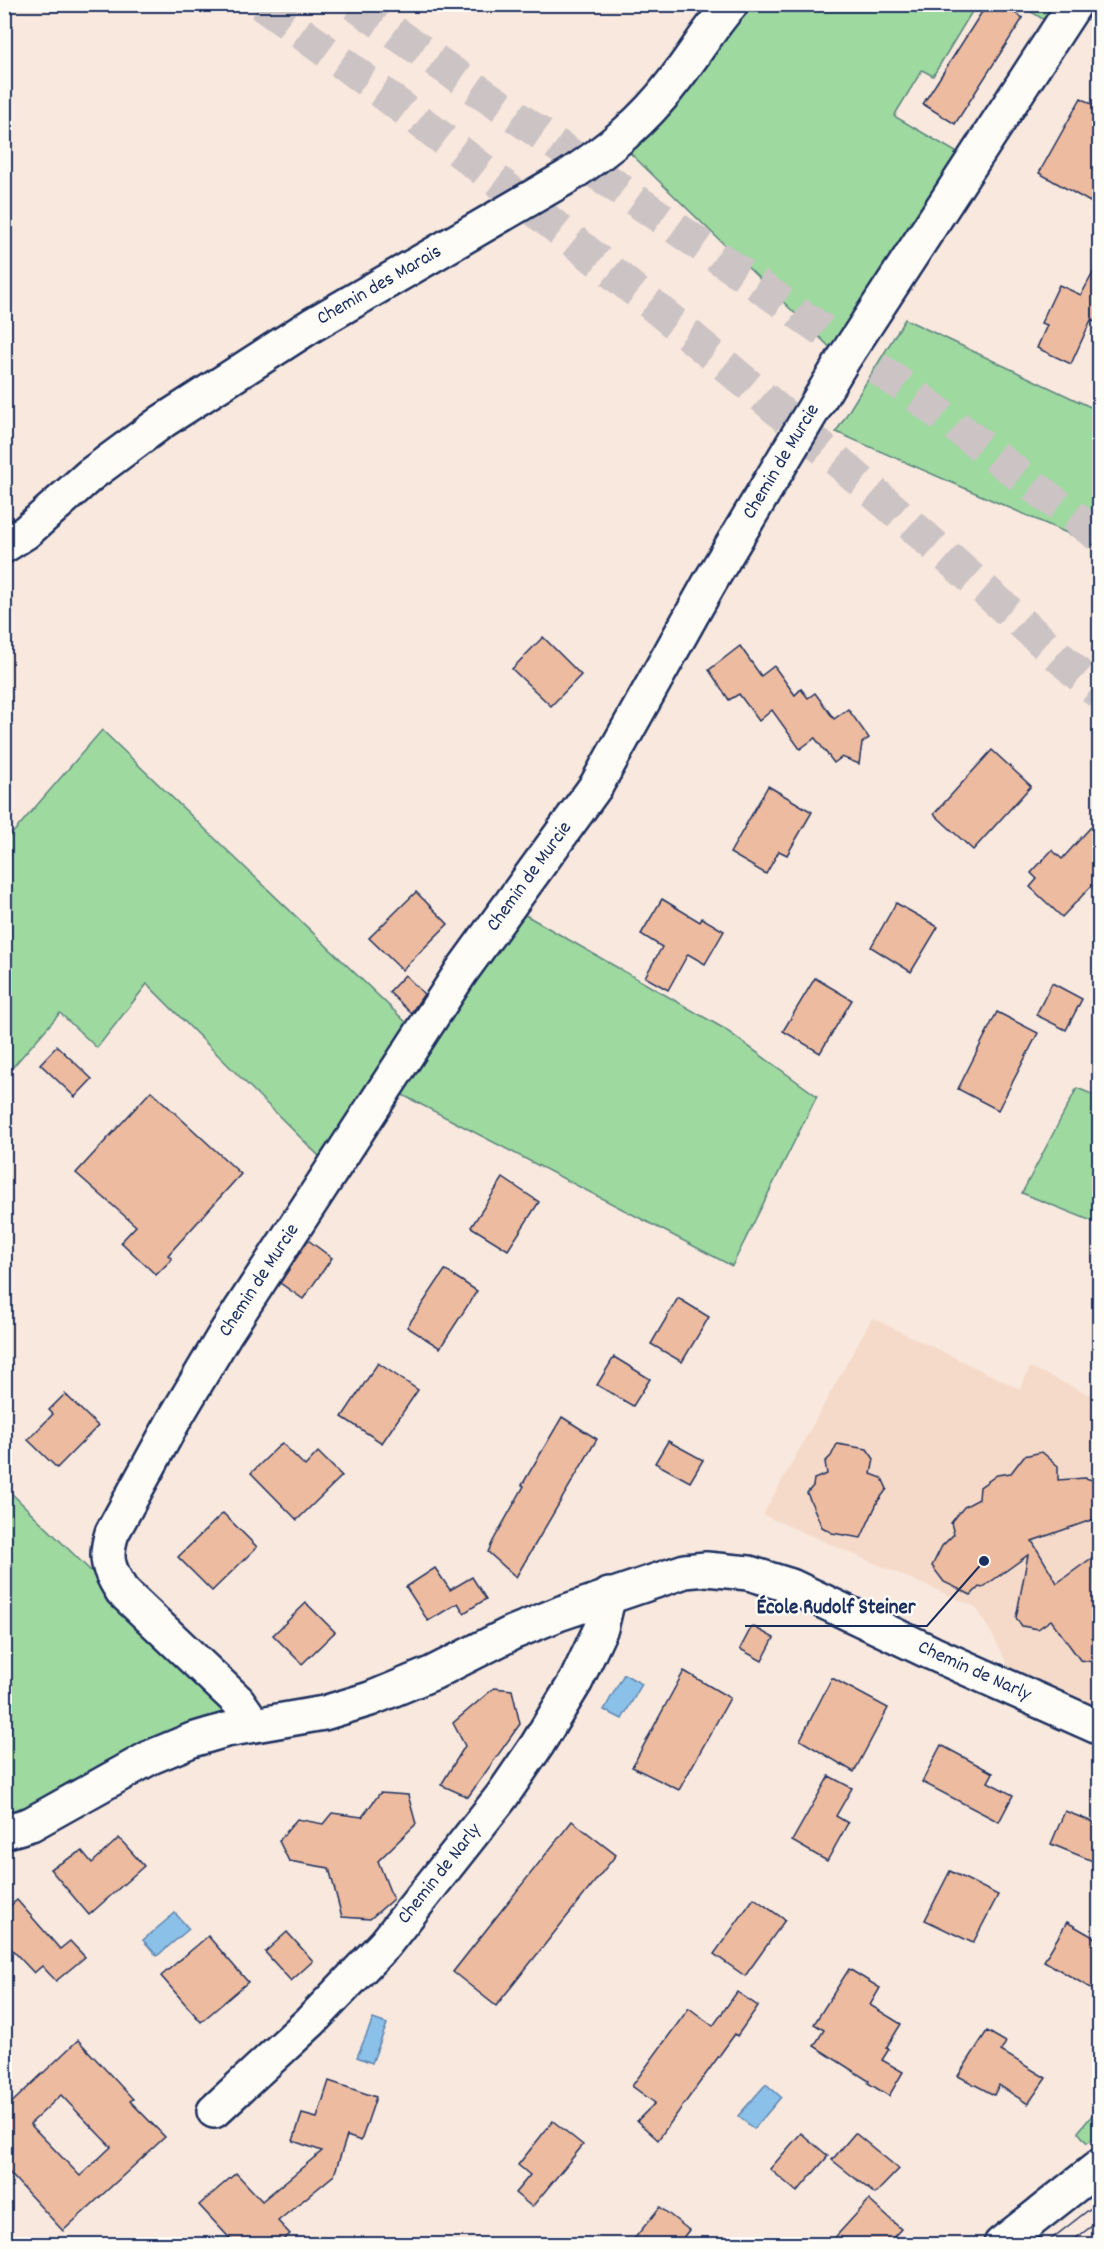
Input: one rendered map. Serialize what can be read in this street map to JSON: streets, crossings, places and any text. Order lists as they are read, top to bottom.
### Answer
{
  "streets": {
    "street": ["Chemin des Marais", "Chemin de Murcie", "Chemin de Narly"]
  },
  "crossings": [
    ["Chemin de Murcie", "Chemin de Narly"]
  ],
  "places": ["École Rudolf Steiner"]
}
